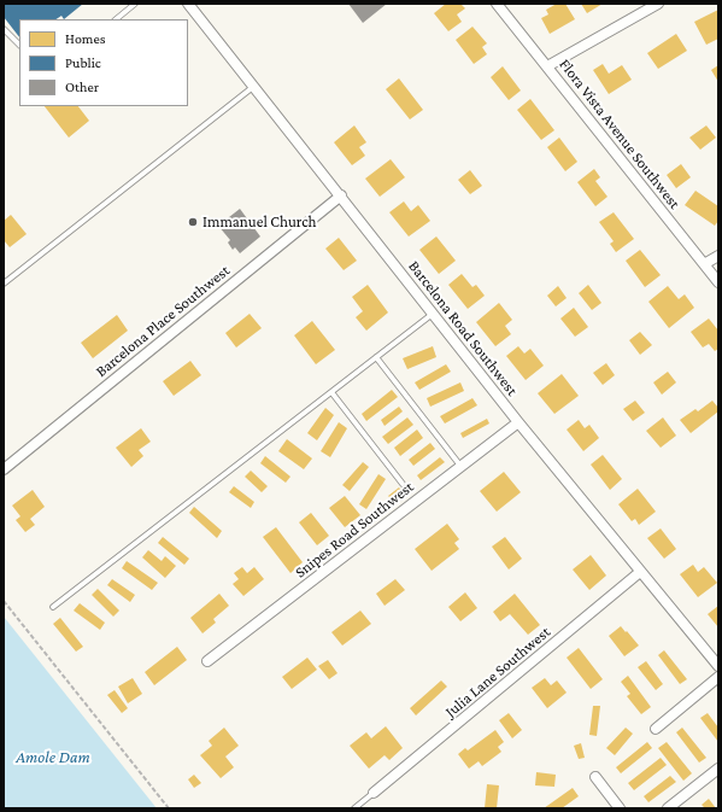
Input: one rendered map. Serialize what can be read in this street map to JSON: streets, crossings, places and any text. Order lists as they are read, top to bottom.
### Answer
{
  "streets": {
    "street": [
      "Flora Vista Avenue Southwest",
      "Barcelona Place Southwest",
      "Barcelona Road Southwest",
      "Snipes Road Southwest",
      "Julia Lane Southwest"
    ]
  },
  "crossings": [
    ["Barcelona Place Southwest", "Barcelona Road Southwest"],
    ["Barcelona Road Southwest", "Snipes Road Southwest"],
    ["Barcelona Road Southwest", "Julia Lane Southwest"]
  ],
  "water": ["Amole Dam"],
  "places": ["Immanuel Church"],
  "legend": ["Homes", "Public", "Other"]
}
